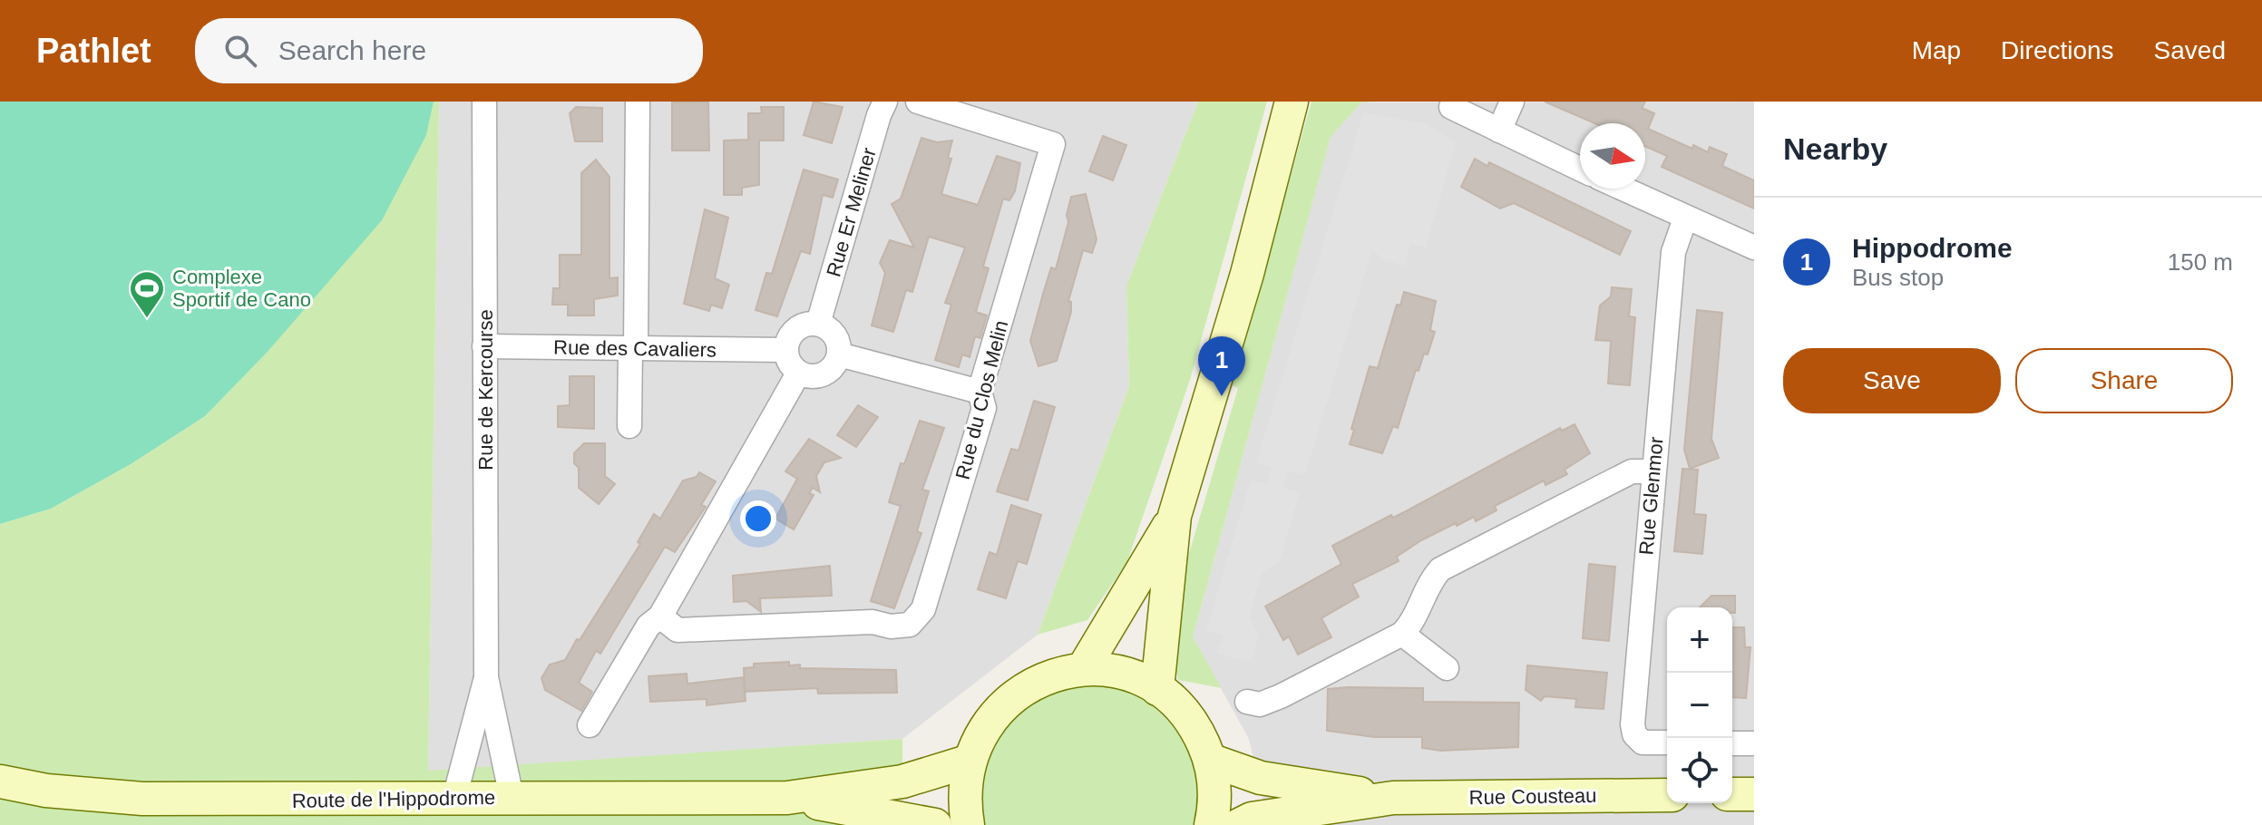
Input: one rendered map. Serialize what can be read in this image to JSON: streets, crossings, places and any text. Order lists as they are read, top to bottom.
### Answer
{
  "streets": {
    "main road": ["Rue Cousteau", "Route de l'Hippodrome"],
    "street": [
      "Rue Er Meliner",
      "Rue des Cavaliers",
      "Rue de Kercourse",
      "Rue du Clos Melin",
      "Rue Glenmor"
    ]
  },
  "crossings": [
    ["Rue Er Meliner", "Rue des Cavaliers"],
    ["Rue des Cavaliers", "Rue de Kercourse"],
    ["Rue de Kercourse", "Route de l'Hippodrome"]
  ],
  "places": {
    "sports": ["Complexe Sportif de Cano"]
  },
  "north": "right",
  "page": {
    "header": "Pathlet",
    "search": "Search here",
    "nav": ["Map", "Directions", "Saved"],
    "heading": "Nearby",
    "list": [
      {
        "mark": "1",
        "name": "Hippodrome",
        "note": "Bus stop",
        "value": "150 m"
      }
    ],
    "buttons": ["Save", "Share"],
    "pins": "1",
    "map_buttons": ["+", "−"]
  }
}
